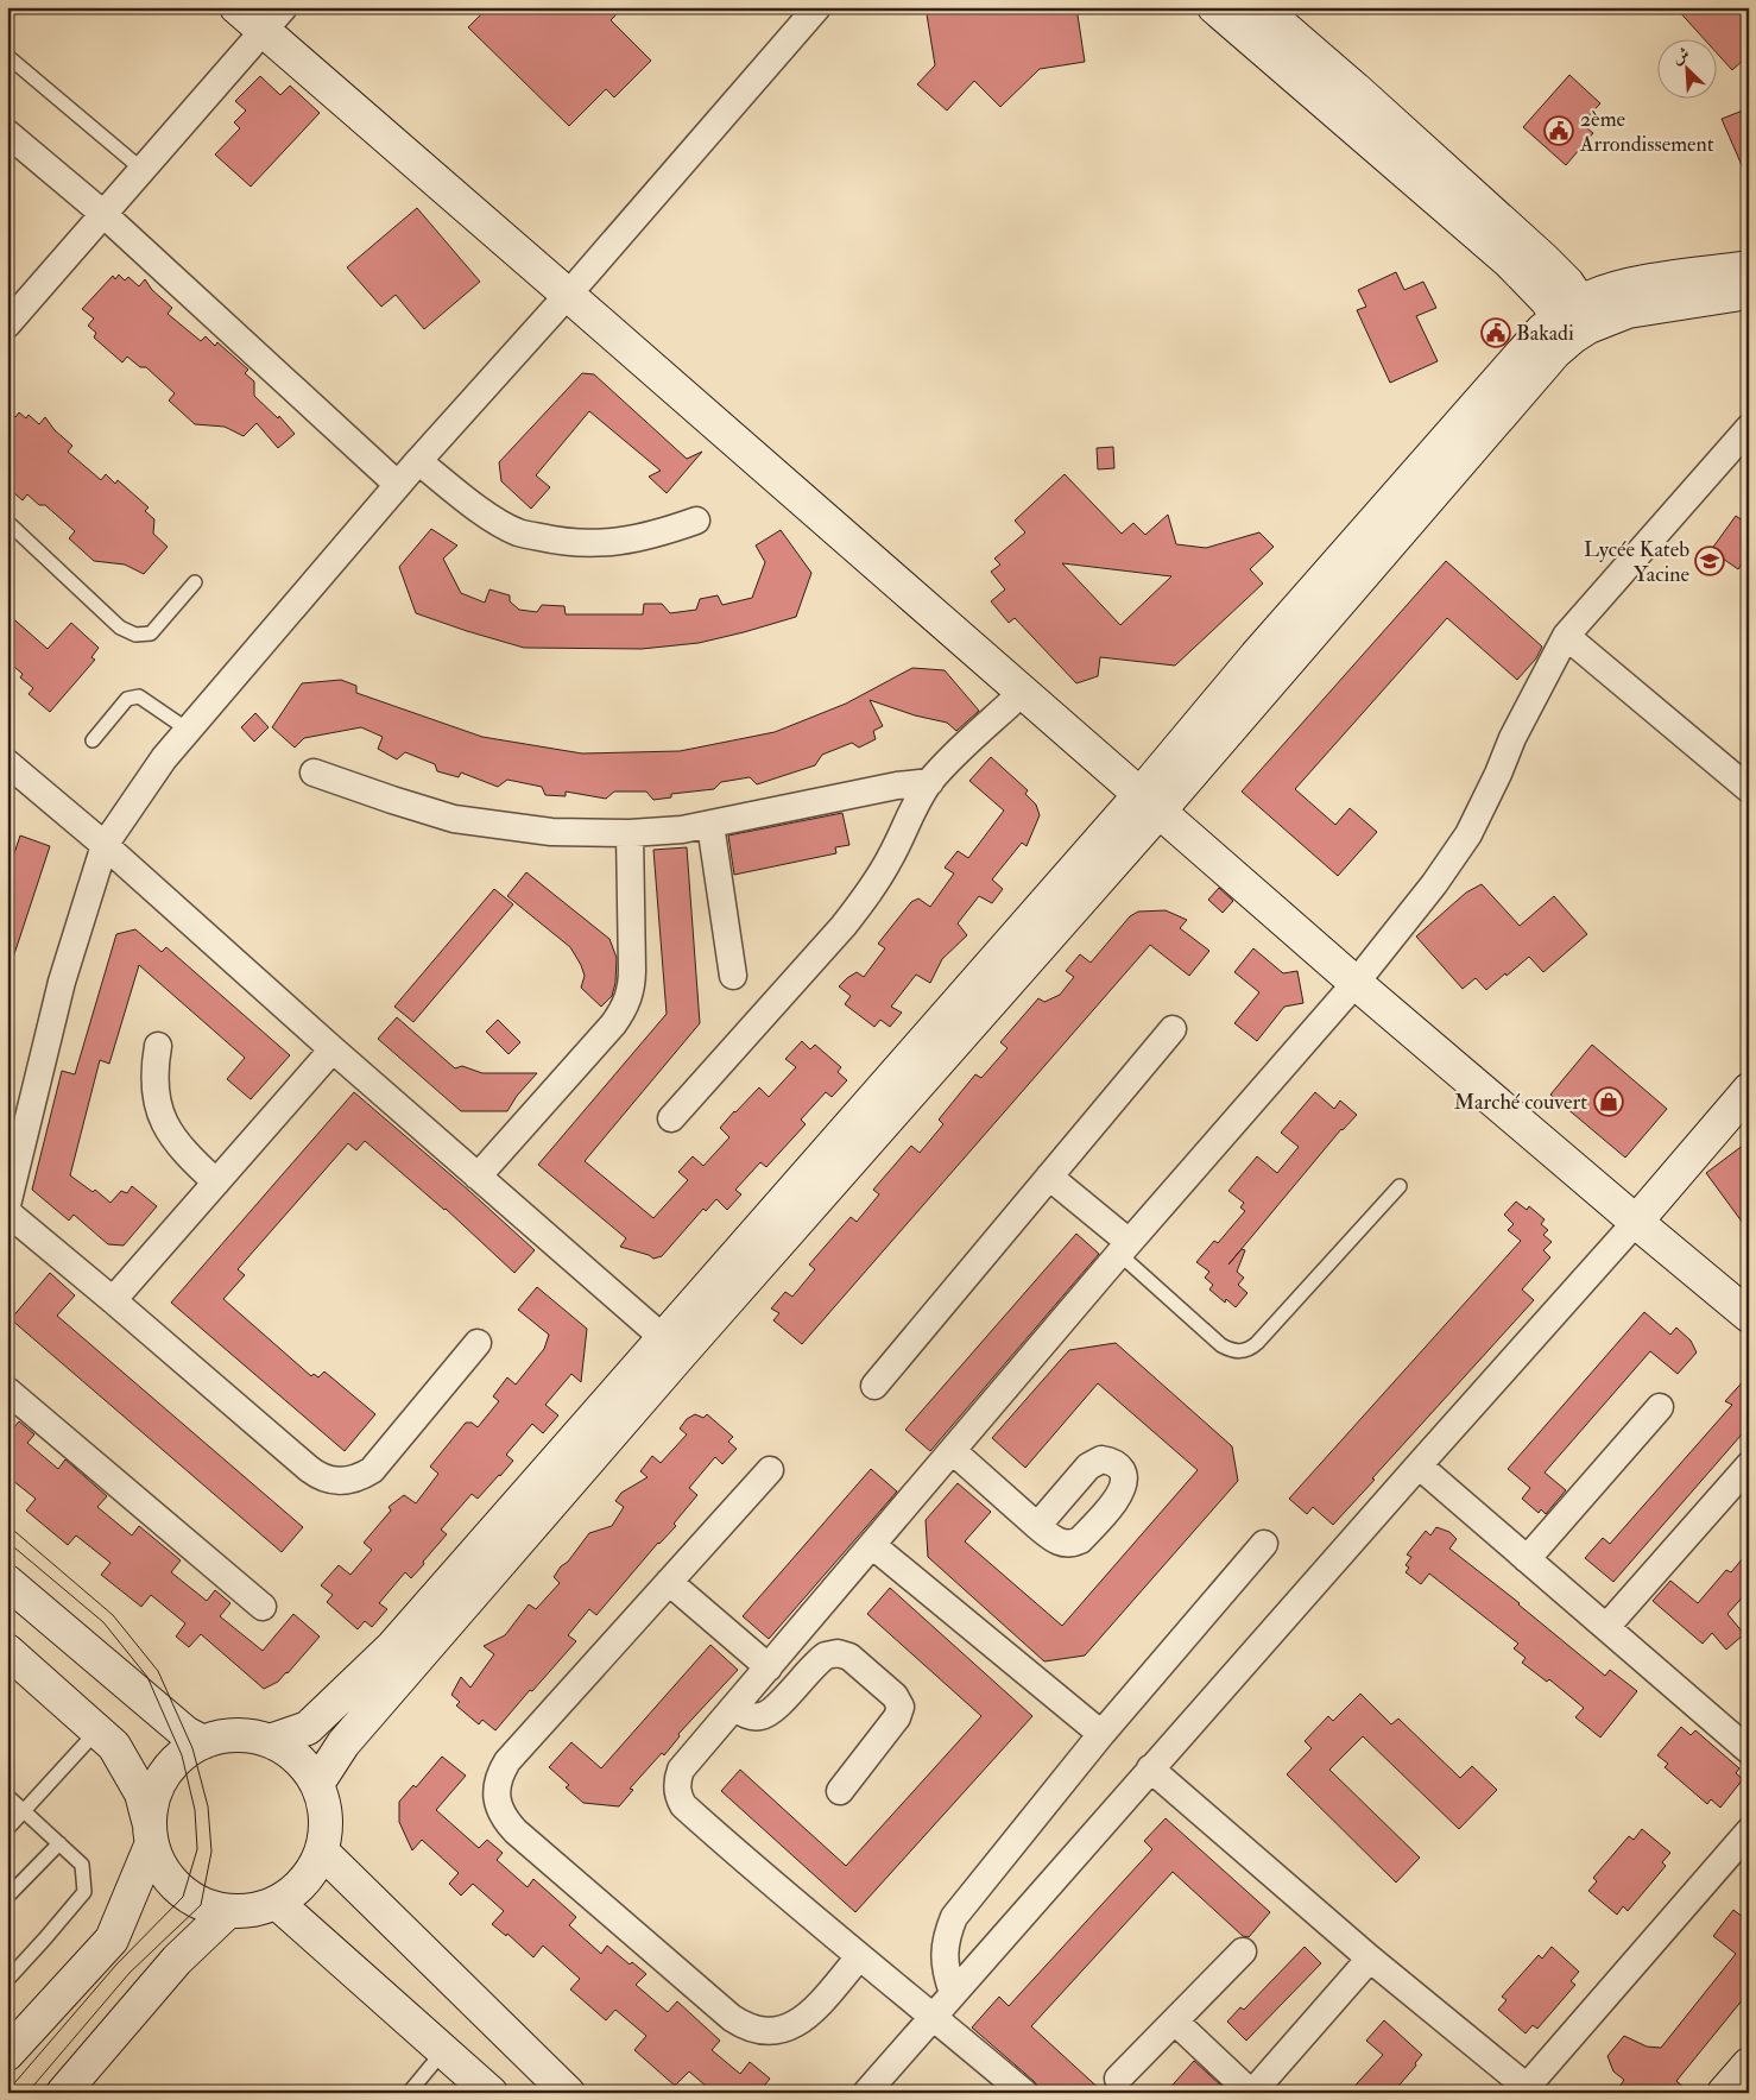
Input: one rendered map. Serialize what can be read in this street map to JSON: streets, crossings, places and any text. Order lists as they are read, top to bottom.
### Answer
{
  "places": {
    "public building": ["2ème Arrondissement", "Bakadi"],
    "school or university": ["Lycée Kateb Yacine"],
    "shop": ["Marché couvert"]
  },
  "north": "top left"
}
